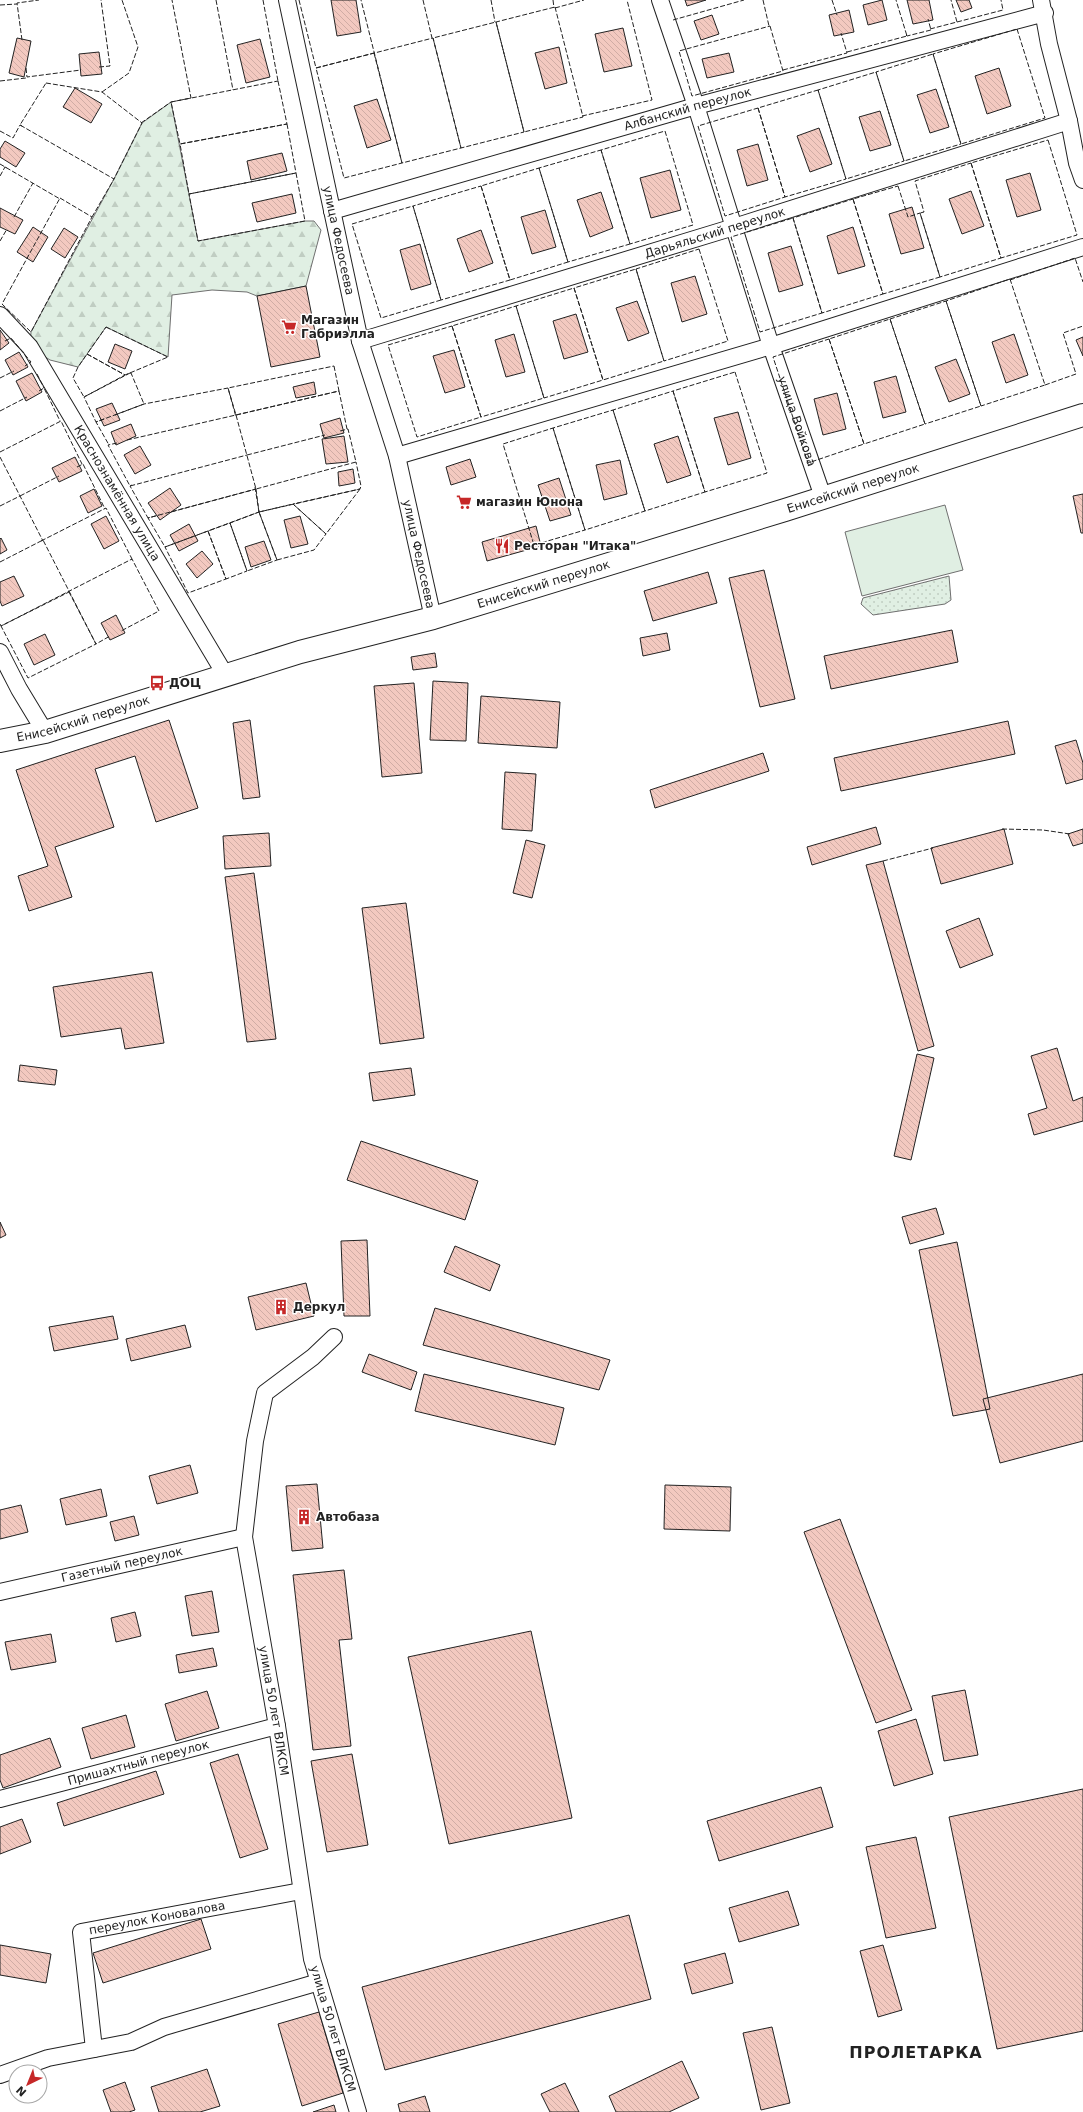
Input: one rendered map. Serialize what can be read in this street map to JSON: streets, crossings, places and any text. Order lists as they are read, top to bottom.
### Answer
{
  "streets": {
    "main road": ["Енисейский переулок"],
    "street": [
      "Албанский переулок",
      "Дарьяльский переулок",
      "улица Федосеева",
      "улица Войкова",
      "Краснознамённая улица",
      "Газетный переулок",
      "улица 50 лет ВЛКСМ",
      "Пришахтный переулок",
      "переулок Коновалова"
    ]
  },
  "crossings": [
    ["Албанский переулок", "улица Федосеева"],
    ["Дарьяльский переулок", "улица Федосеева"],
    ["Дарьяльский переулок", "улица Войкова"],
    ["улица Федосеева", "Енисейский переулок"],
    ["улица Войкова", "Енисейский переулок"],
    ["Енисейский переулок", "Краснознамённая улица"],
    ["Газетный переулок", "улица 50 лет ВЛКСМ"],
    ["улица 50 лет ВЛКСМ", "Пришахтный переулок"],
    ["улица 50 лет ВЛКСМ", "переулок Коновалова"]
  ],
  "districts": ["ПРОЛЕТАРКА"],
  "places": {
    "supermarket": ["Магазин Габриэлла", "магазин Юнона"],
    "restaurant": ["Ресторан \"Итака\""],
    "bus stop": ["ДОЦ"],
    "building": ["Деркул", "Автобаза"]
  },
  "north": "bottom left"
}
